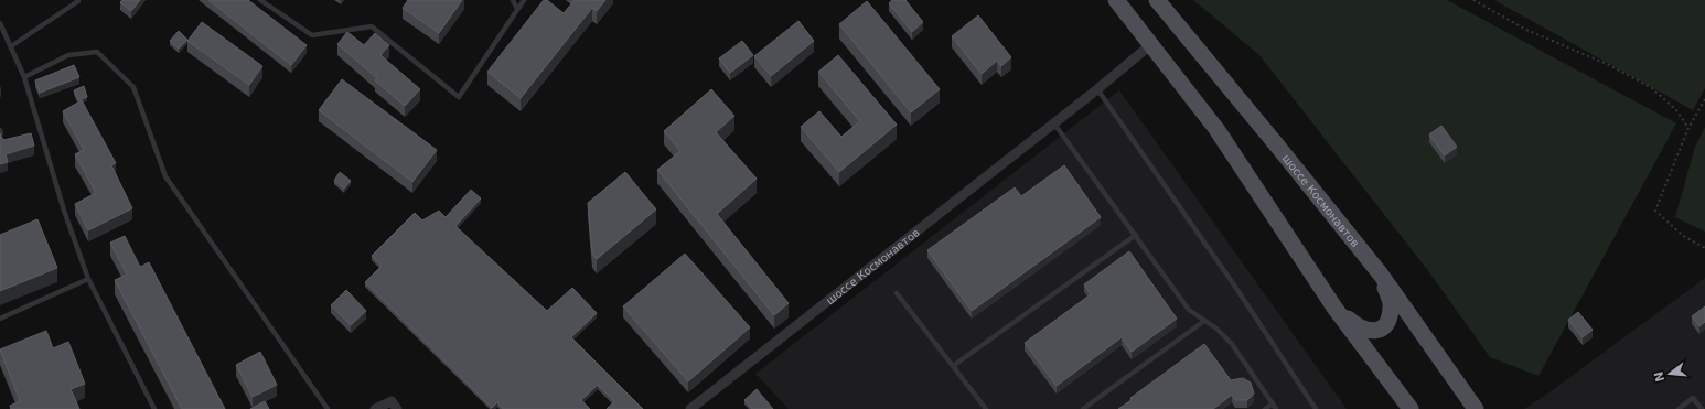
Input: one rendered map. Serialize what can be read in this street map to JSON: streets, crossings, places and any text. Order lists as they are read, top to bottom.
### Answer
{
  "streets": {
    "main road": ["шоссе Космонавтов"]
  },
  "north": "left"
}
